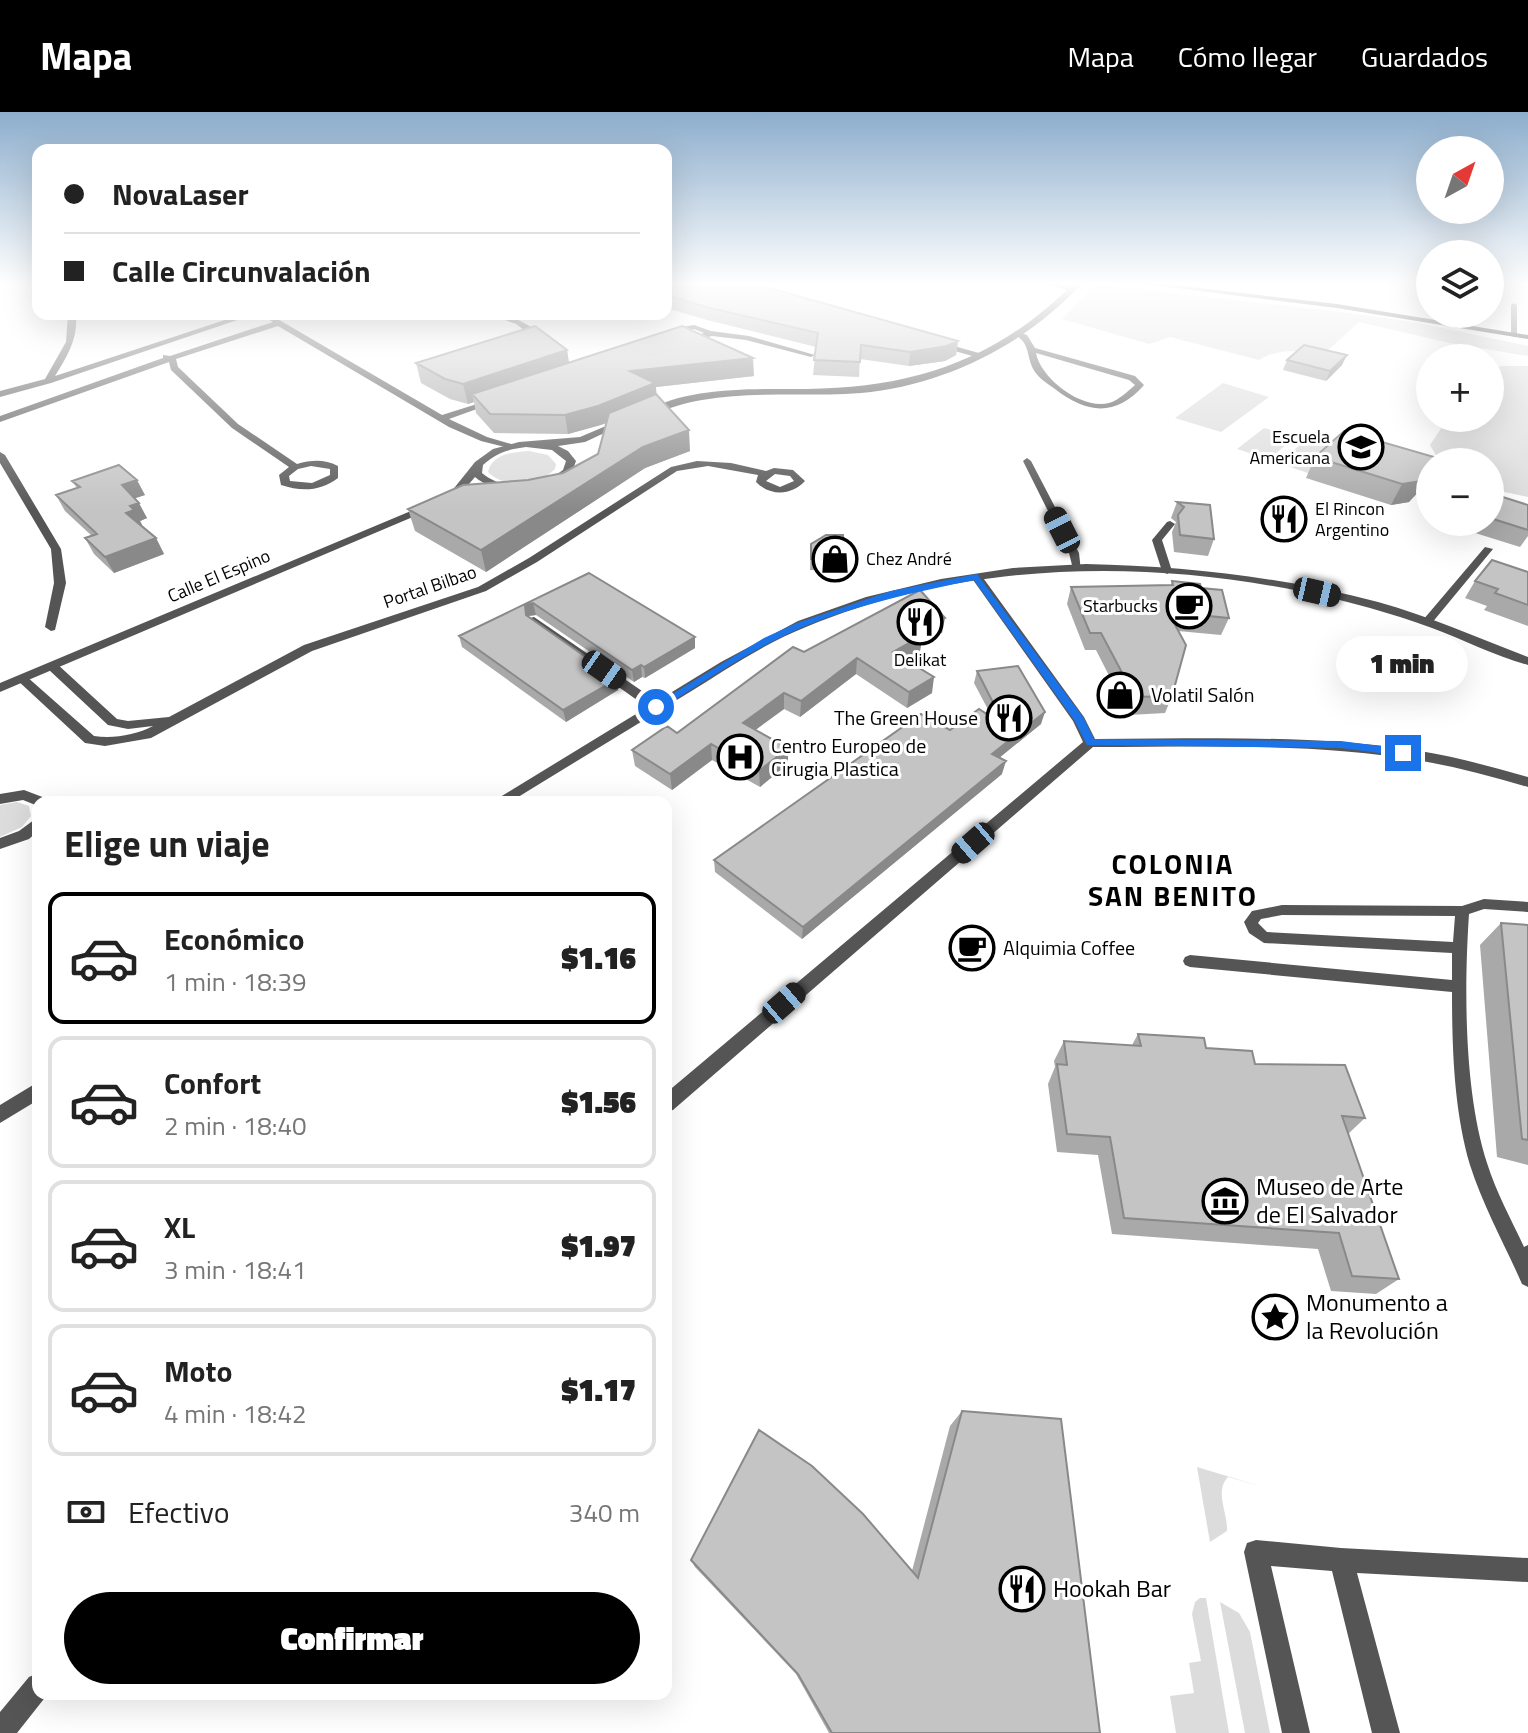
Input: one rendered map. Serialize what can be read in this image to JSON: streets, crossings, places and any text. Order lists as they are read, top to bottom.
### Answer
{
  "streets": {
    "street": ["Calle El Espino", "Portal Bilbao"]
  },
  "crossings": [
    ["Calle El Espino", "Portal Bilbao"]
  ],
  "districts": ["COLONIA SAN BENITO"],
  "places": {
    "school or university": ["Escuela Americana"],
    "restaurant": [
      "El Rincon Argentino",
      "Delikat",
      "The Green House",
      "Hookah Bar"
    ],
    "shop": ["Chez André", "Volatil Salón"],
    "cafe": ["Starbucks", "Alquimia Coffee"],
    "hospital": ["Centro Europeo de Cirugia Plastica"],
    "museum": ["Museo de Arte de El Salvador"],
    "place": ["Monumento a la Revolución"]
  },
  "north": "top right",
  "page": {
    "header": "Mapa",
    "nav": ["Mapa", "Cómo llegar", "Guardados"],
    "map_buttons": ["+", "−"],
    "banner": ["NovaLaser", "Calle Circunvalación"],
    "bubble": "1 min",
    "heading": "Elige un viaje",
    "list": [
      {
        "name": "Económico",
        "note": "1 min · 18:39",
        "value": "$1.16"
      },
      {
        "name": "Confort",
        "note": "2 min · 18:40",
        "value": "$1.56"
      },
      {
        "name": "XL",
        "note": "3 min · 18:41",
        "value": "$1.97"
      },
      {
        "name": "Moto",
        "note": "4 min · 18:42",
        "value": "$1.17"
      }
    ],
    "pay": ["Efectivo", "340 m"],
    "buttons": "Confirmar"
  }
}
